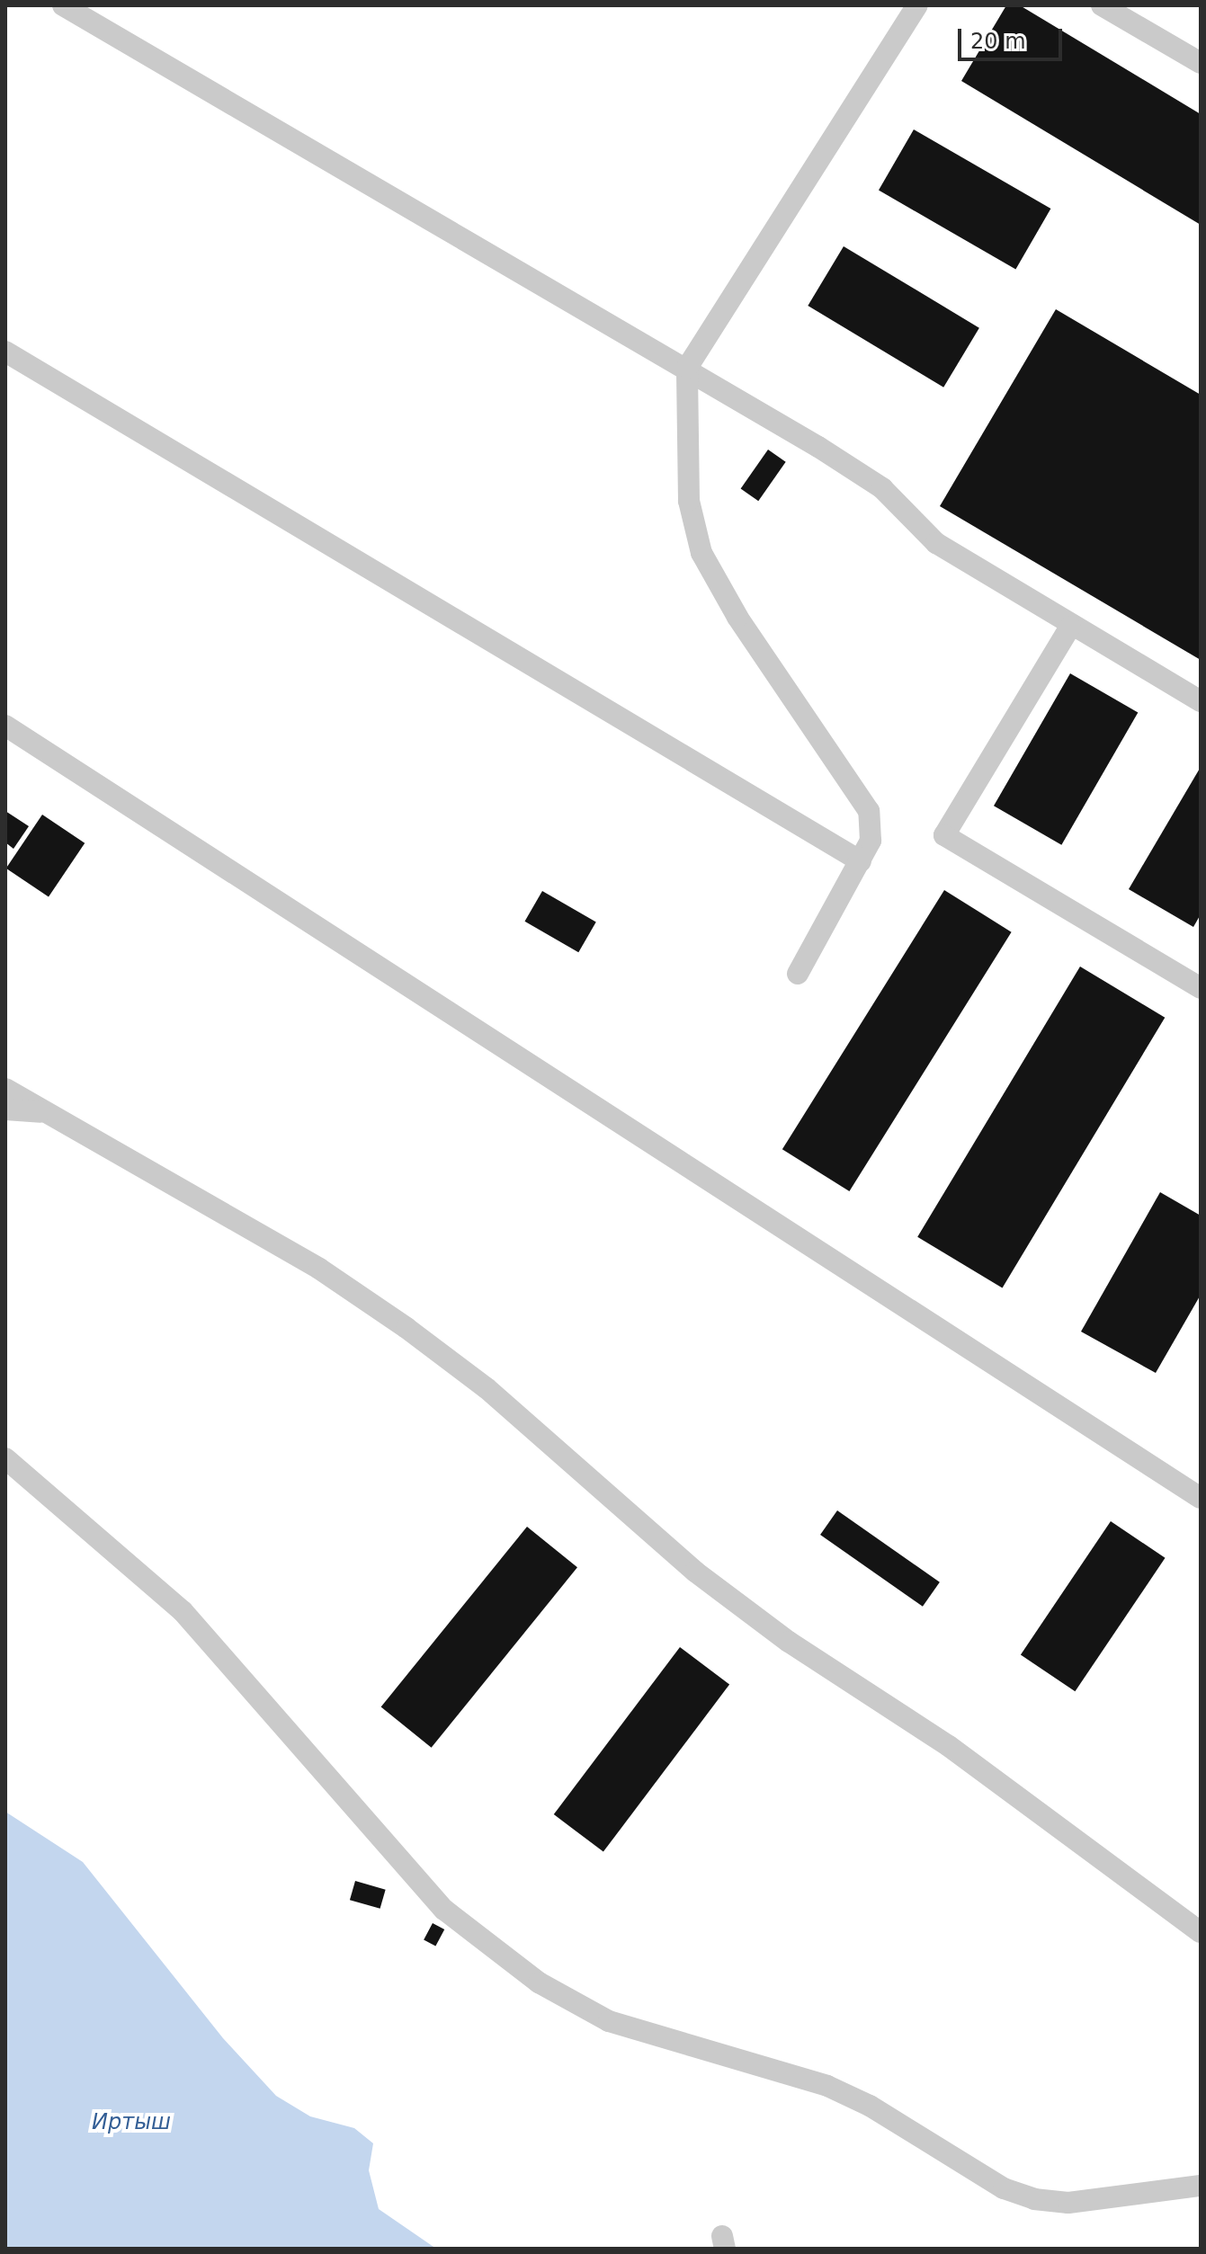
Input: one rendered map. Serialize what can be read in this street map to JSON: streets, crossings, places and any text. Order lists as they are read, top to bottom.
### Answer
{
  "water": ["Иртыш"],
  "scale_bar": "20 m"
}
